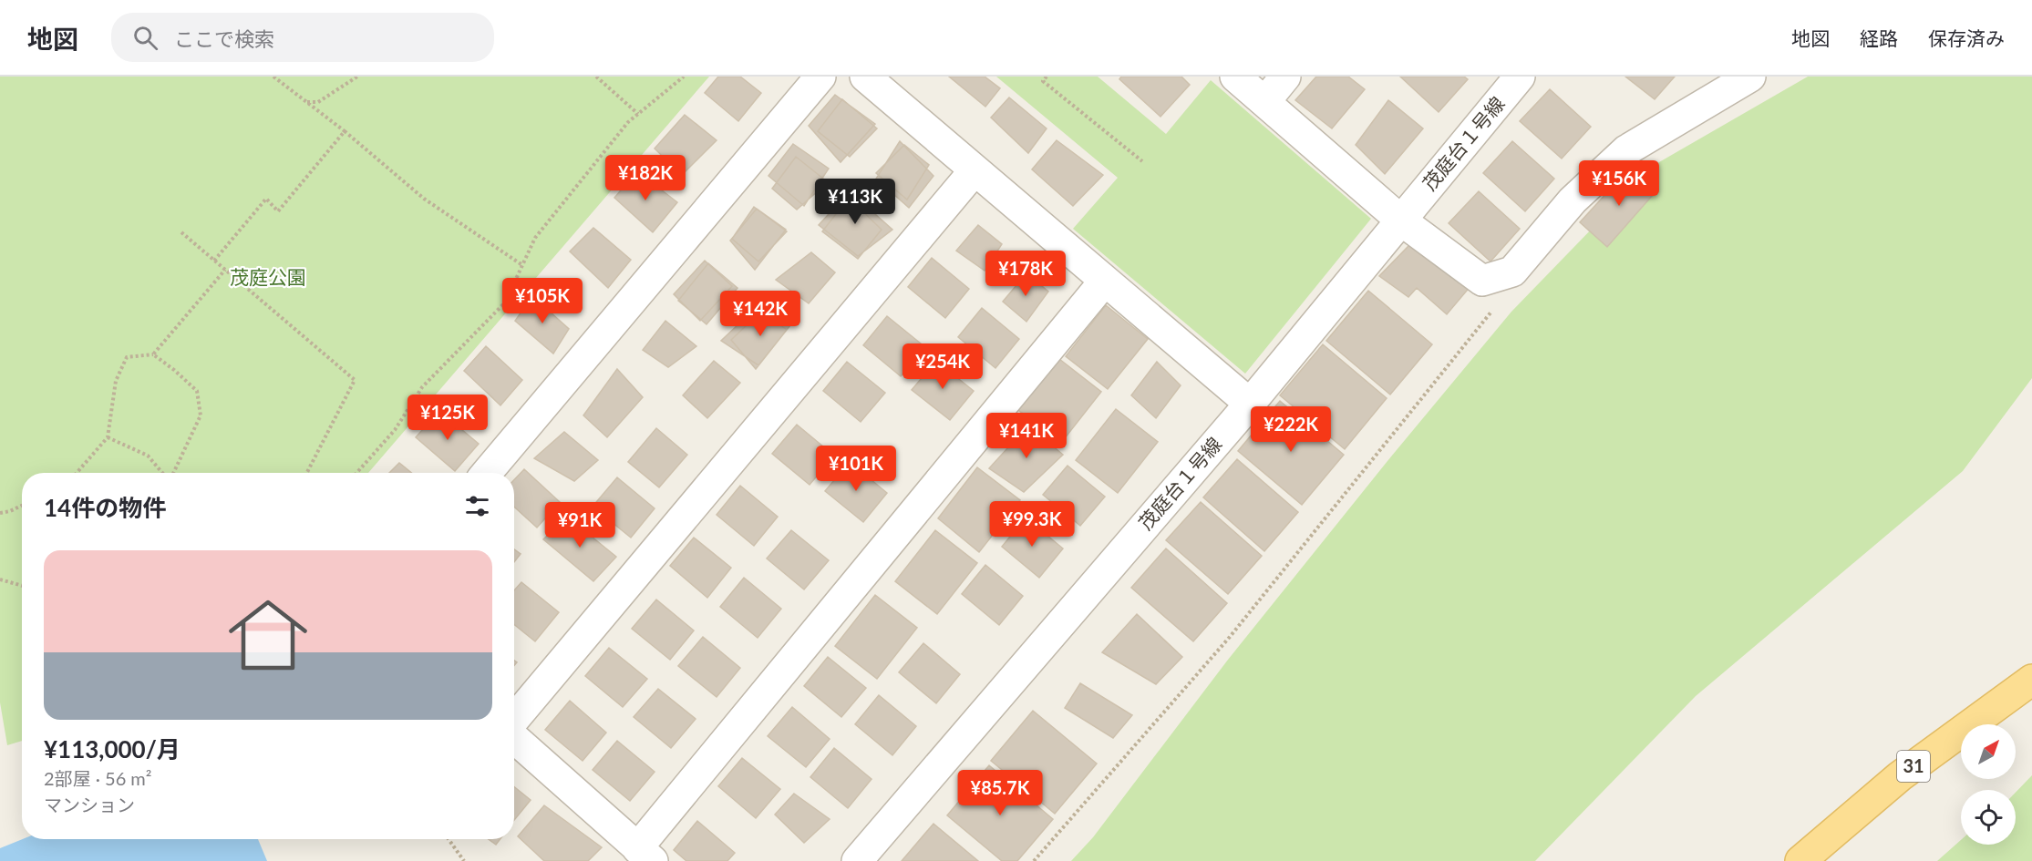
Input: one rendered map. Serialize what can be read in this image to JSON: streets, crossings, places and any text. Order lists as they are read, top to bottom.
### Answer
{
  "streets": {
    "main road": ["31"],
    "street": ["茂庭台１号線"]
  },
  "parks": ["茂庭公園"],
  "north": "top right",
  "page": {
    "header": "地図",
    "search": "ここで検索",
    "nav": ["地図", "経路", "保存済み"],
    "price": [
      "¥182K",
      "¥156K",
      "¥113K",
      "¥178K",
      "¥105K",
      "¥142K",
      "¥254K",
      "¥125K",
      "¥222K",
      "¥141K",
      "¥101K",
      "¥99.3K",
      "¥91K",
      "¥85.7K"
    ],
    "heading": "14件の物件",
    "list": [
      {
        "name": "¥113,000/月",
        "note": "2部屋 · 56 m² · マンション"
      }
    ]
  }
}
